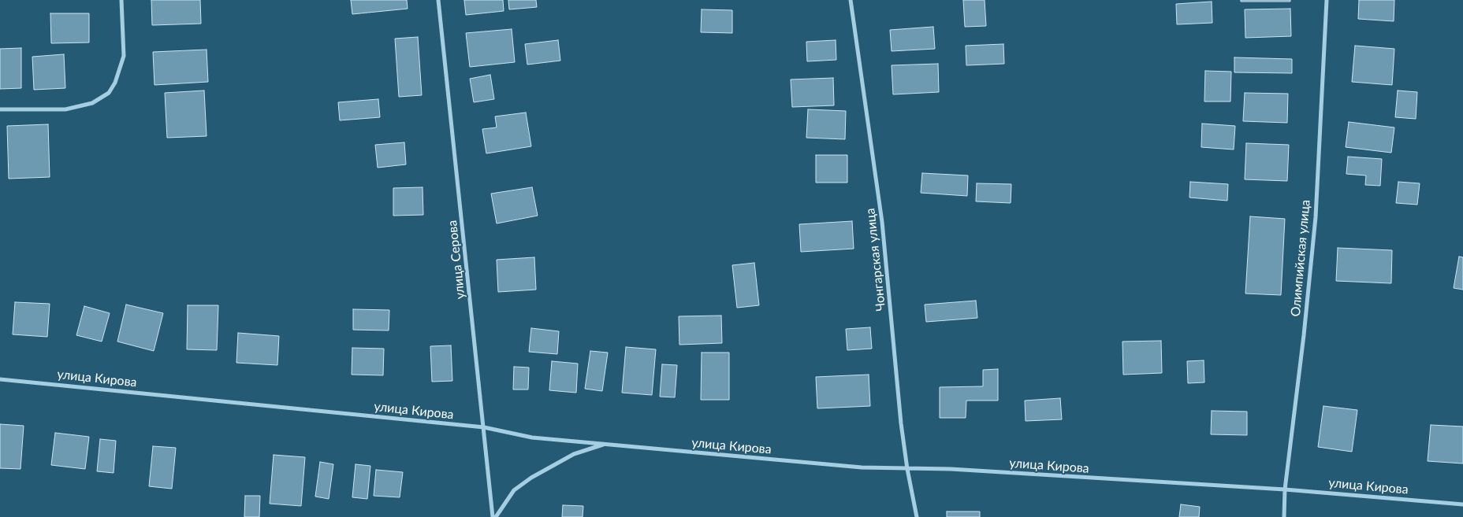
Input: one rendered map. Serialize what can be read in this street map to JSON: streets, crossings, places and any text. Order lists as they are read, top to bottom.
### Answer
{
  "streets": {
    "street": [
      "Олимпийская улица",
      "улица Серова",
      "Чонгарская улица",
      "улица Кирова"
    ]
  },
  "crossings": [
    ["Олимпийская улица", "улица Кирова"],
    ["улица Серова", "улица Кирова"],
    ["Чонгарская улица", "улица Кирова"]
  ]
}
